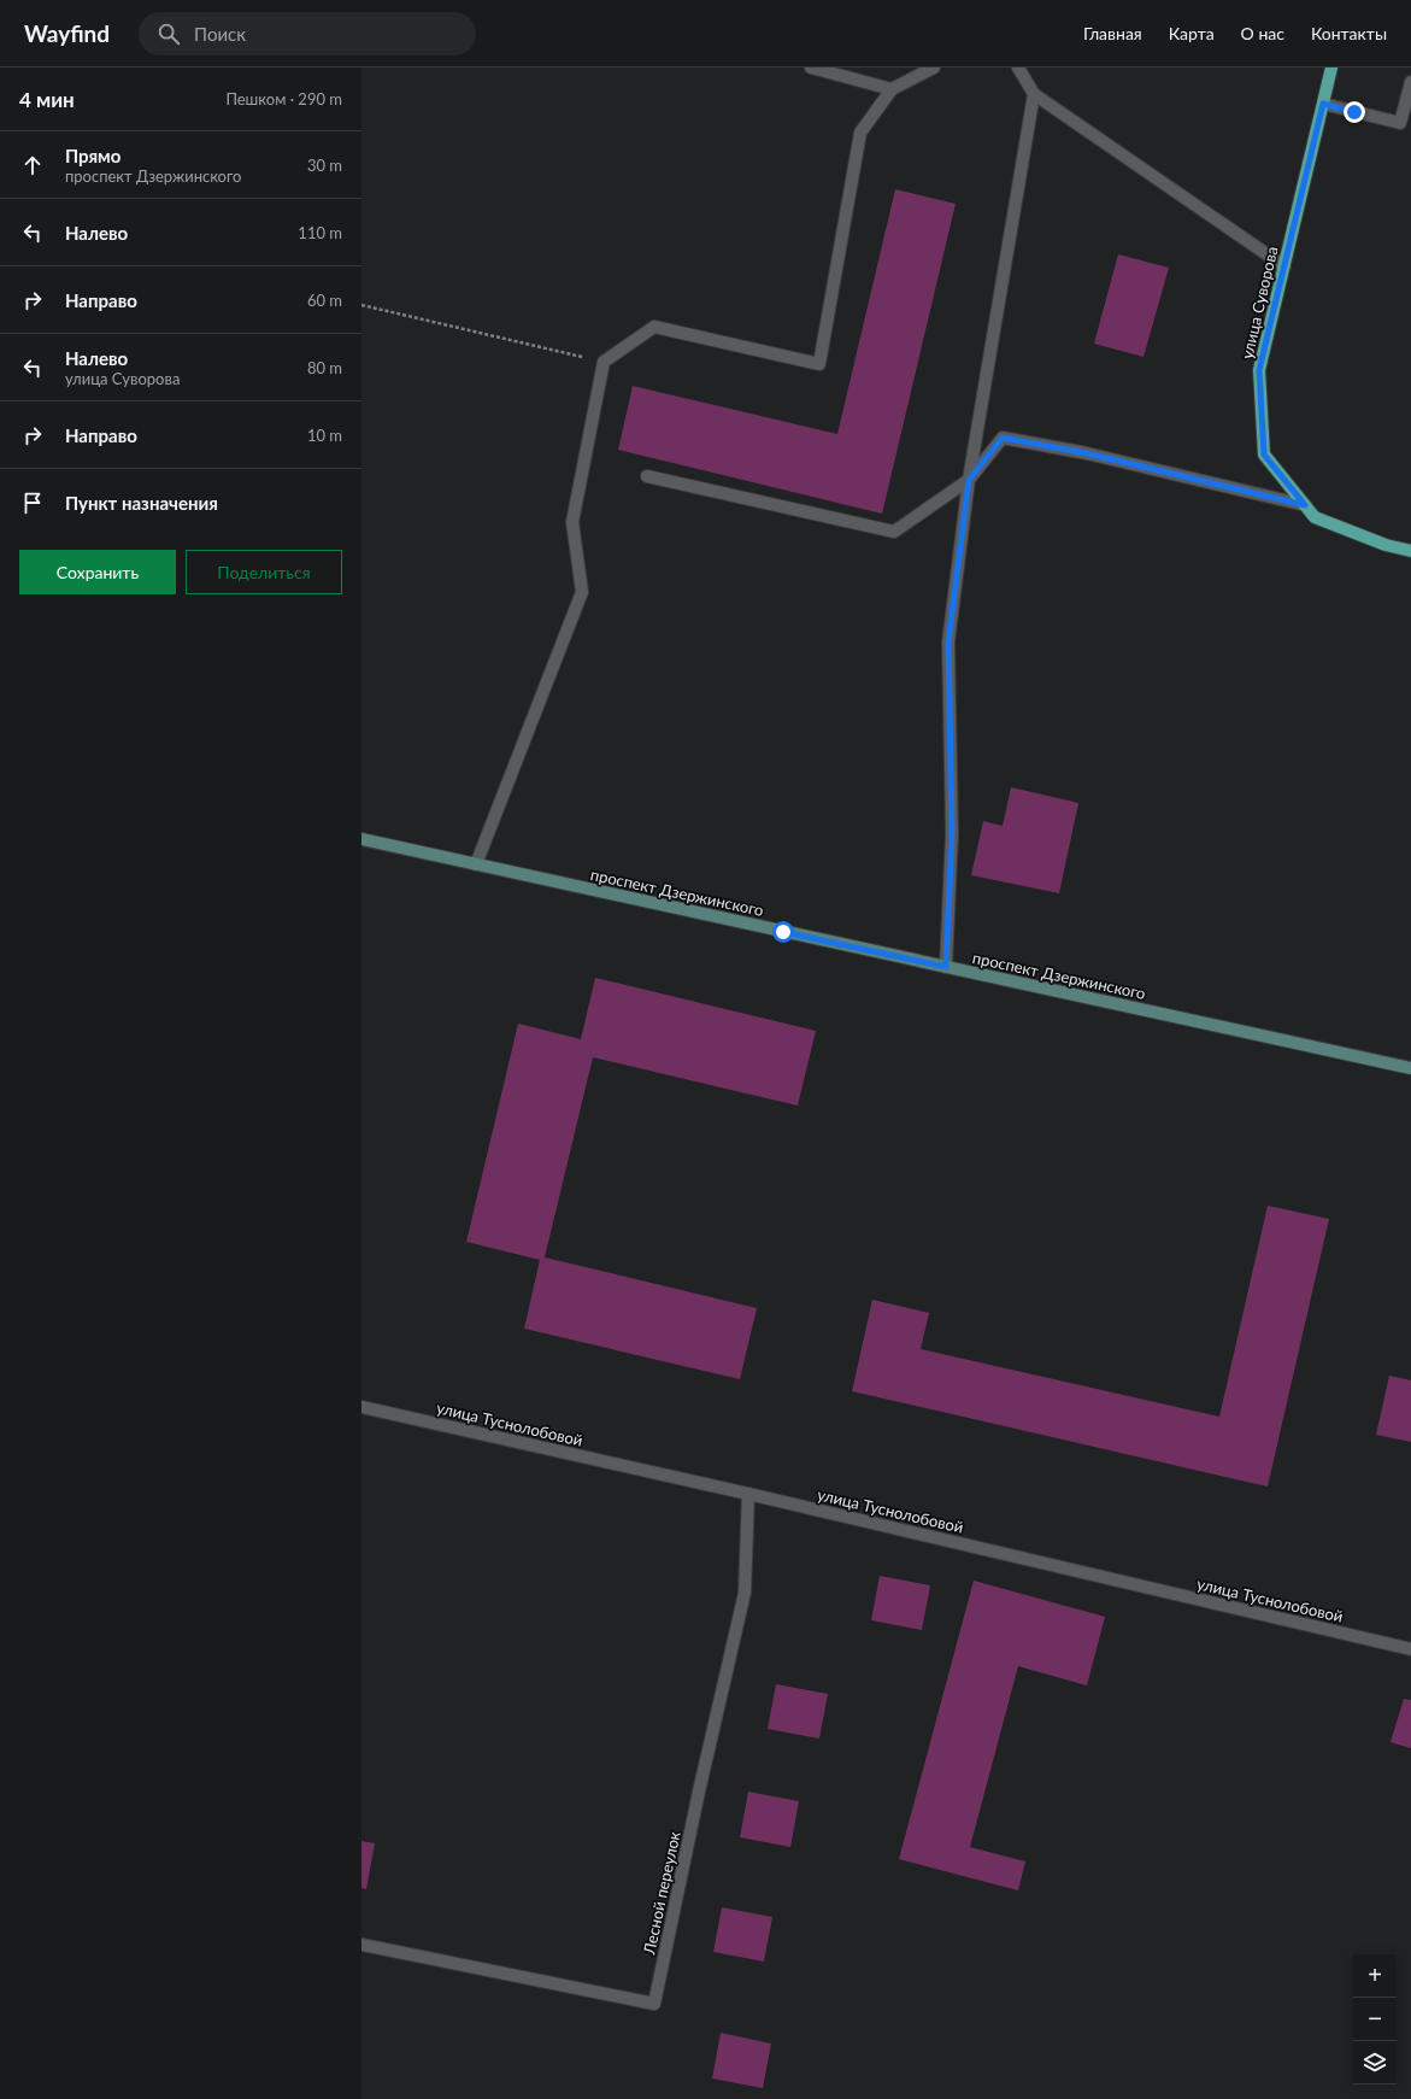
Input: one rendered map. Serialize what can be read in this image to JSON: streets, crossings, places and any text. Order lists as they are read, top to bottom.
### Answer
{
  "streets": {
    "main road": ["улица Суворова"],
    "street": ["проспект Дзержинского", "улица Туснолобовой", "Лесной переулок"]
  },
  "crossings": [
    ["улица Туснолобовой", "Лесной переулок"]
  ],
  "page": {
    "header": "Wayfind",
    "search": "Поиск",
    "nav": [
      "Главная",
      "Карта",
      "О нас",
      "Контакты"
    ],
    "heading": ["4 мин", "Пешком · 290 m"],
    "list": [
      ["Прямо", "проспект Дзержинского", "30 m"],
      ["Налево", "110 m"],
      ["Направо", "60 m"],
      ["Налево", "улица Суворова", "80 m"],
      ["Направо", "10 m"],
      "Пункт назначения"
    ],
    "buttons": ["Сохранить", "Поделиться"],
    "map_buttons": ["+", "−"]
  }
}
